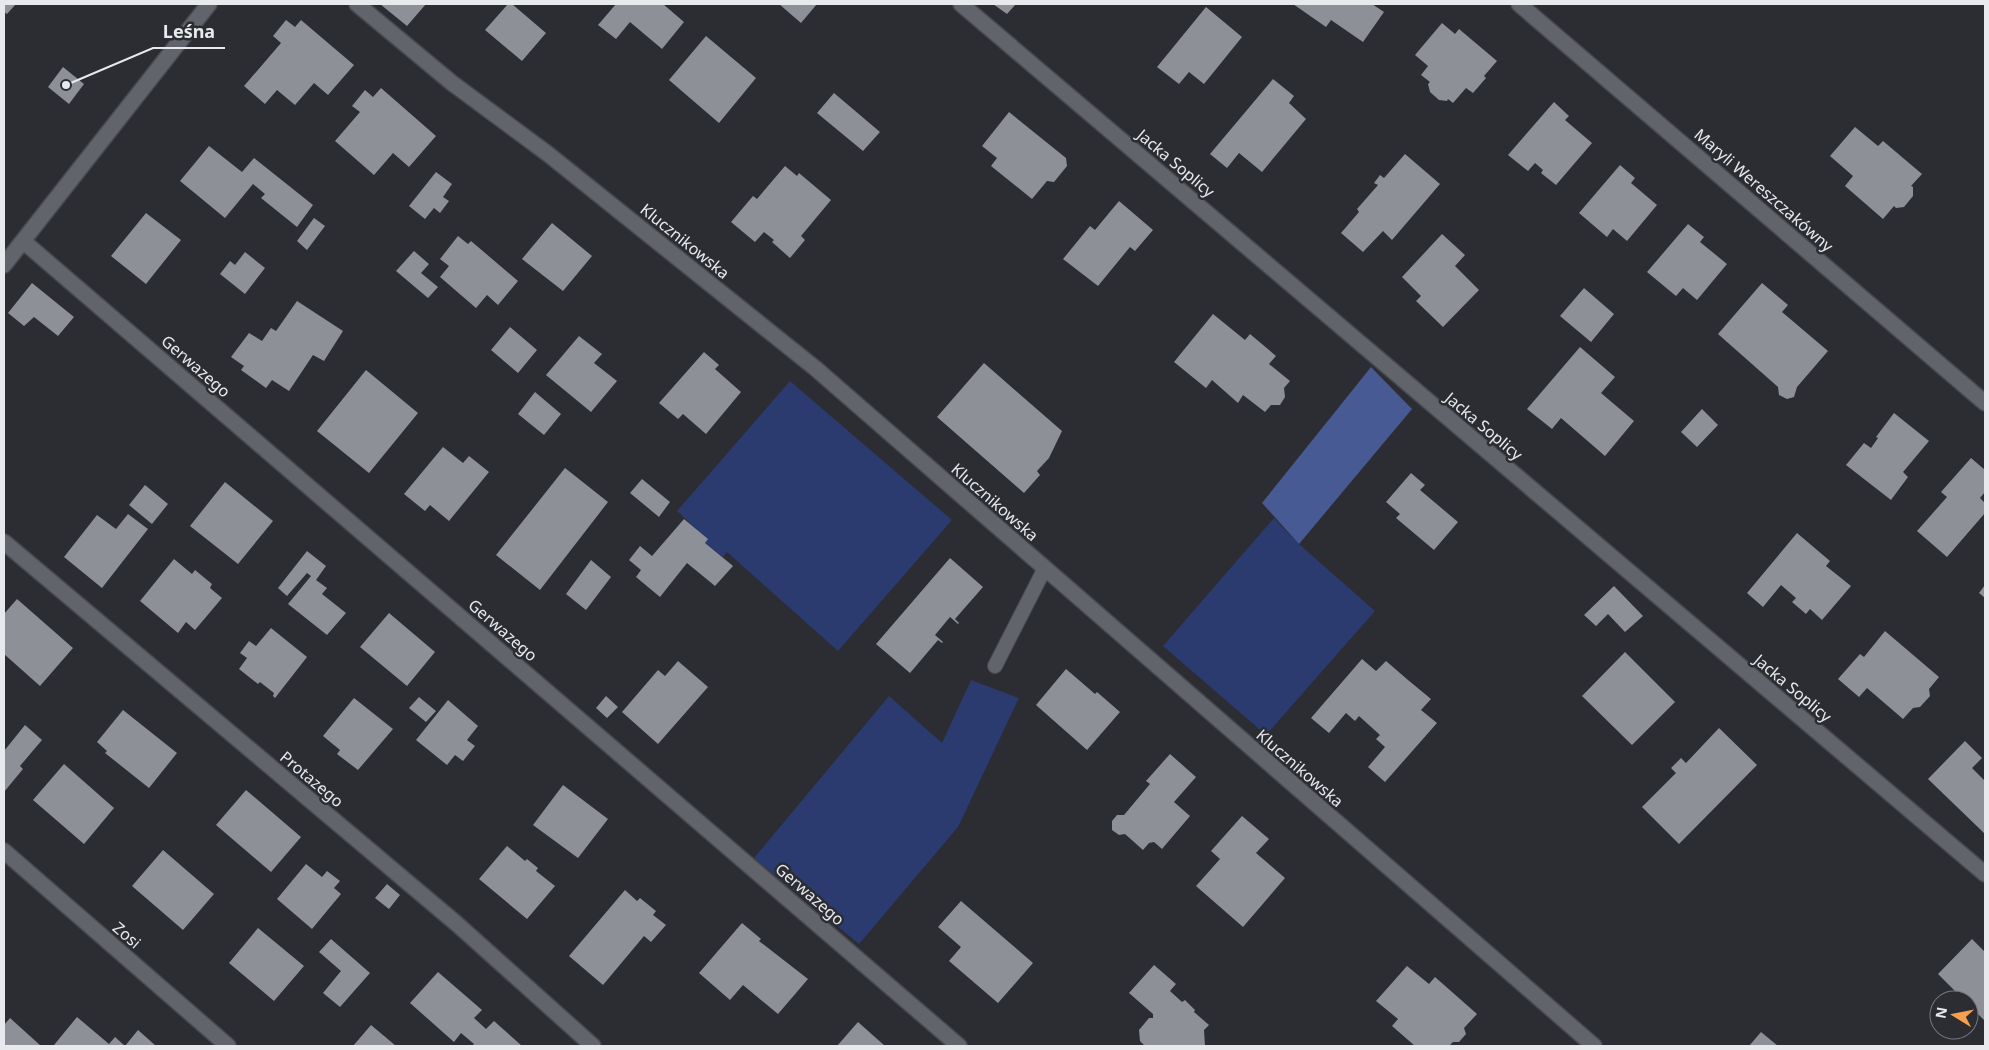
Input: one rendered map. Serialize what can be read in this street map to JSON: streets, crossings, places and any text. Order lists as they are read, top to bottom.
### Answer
{
  "streets": {
    "street": [
      "Jacka Soplicy",
      "Maryli Wereszczakówny",
      "Klucznikowska",
      "Gerwazego",
      "Protazego",
      "Zosi"
    ]
  },
  "places": ["Leśna"],
  "north": "left"
}
